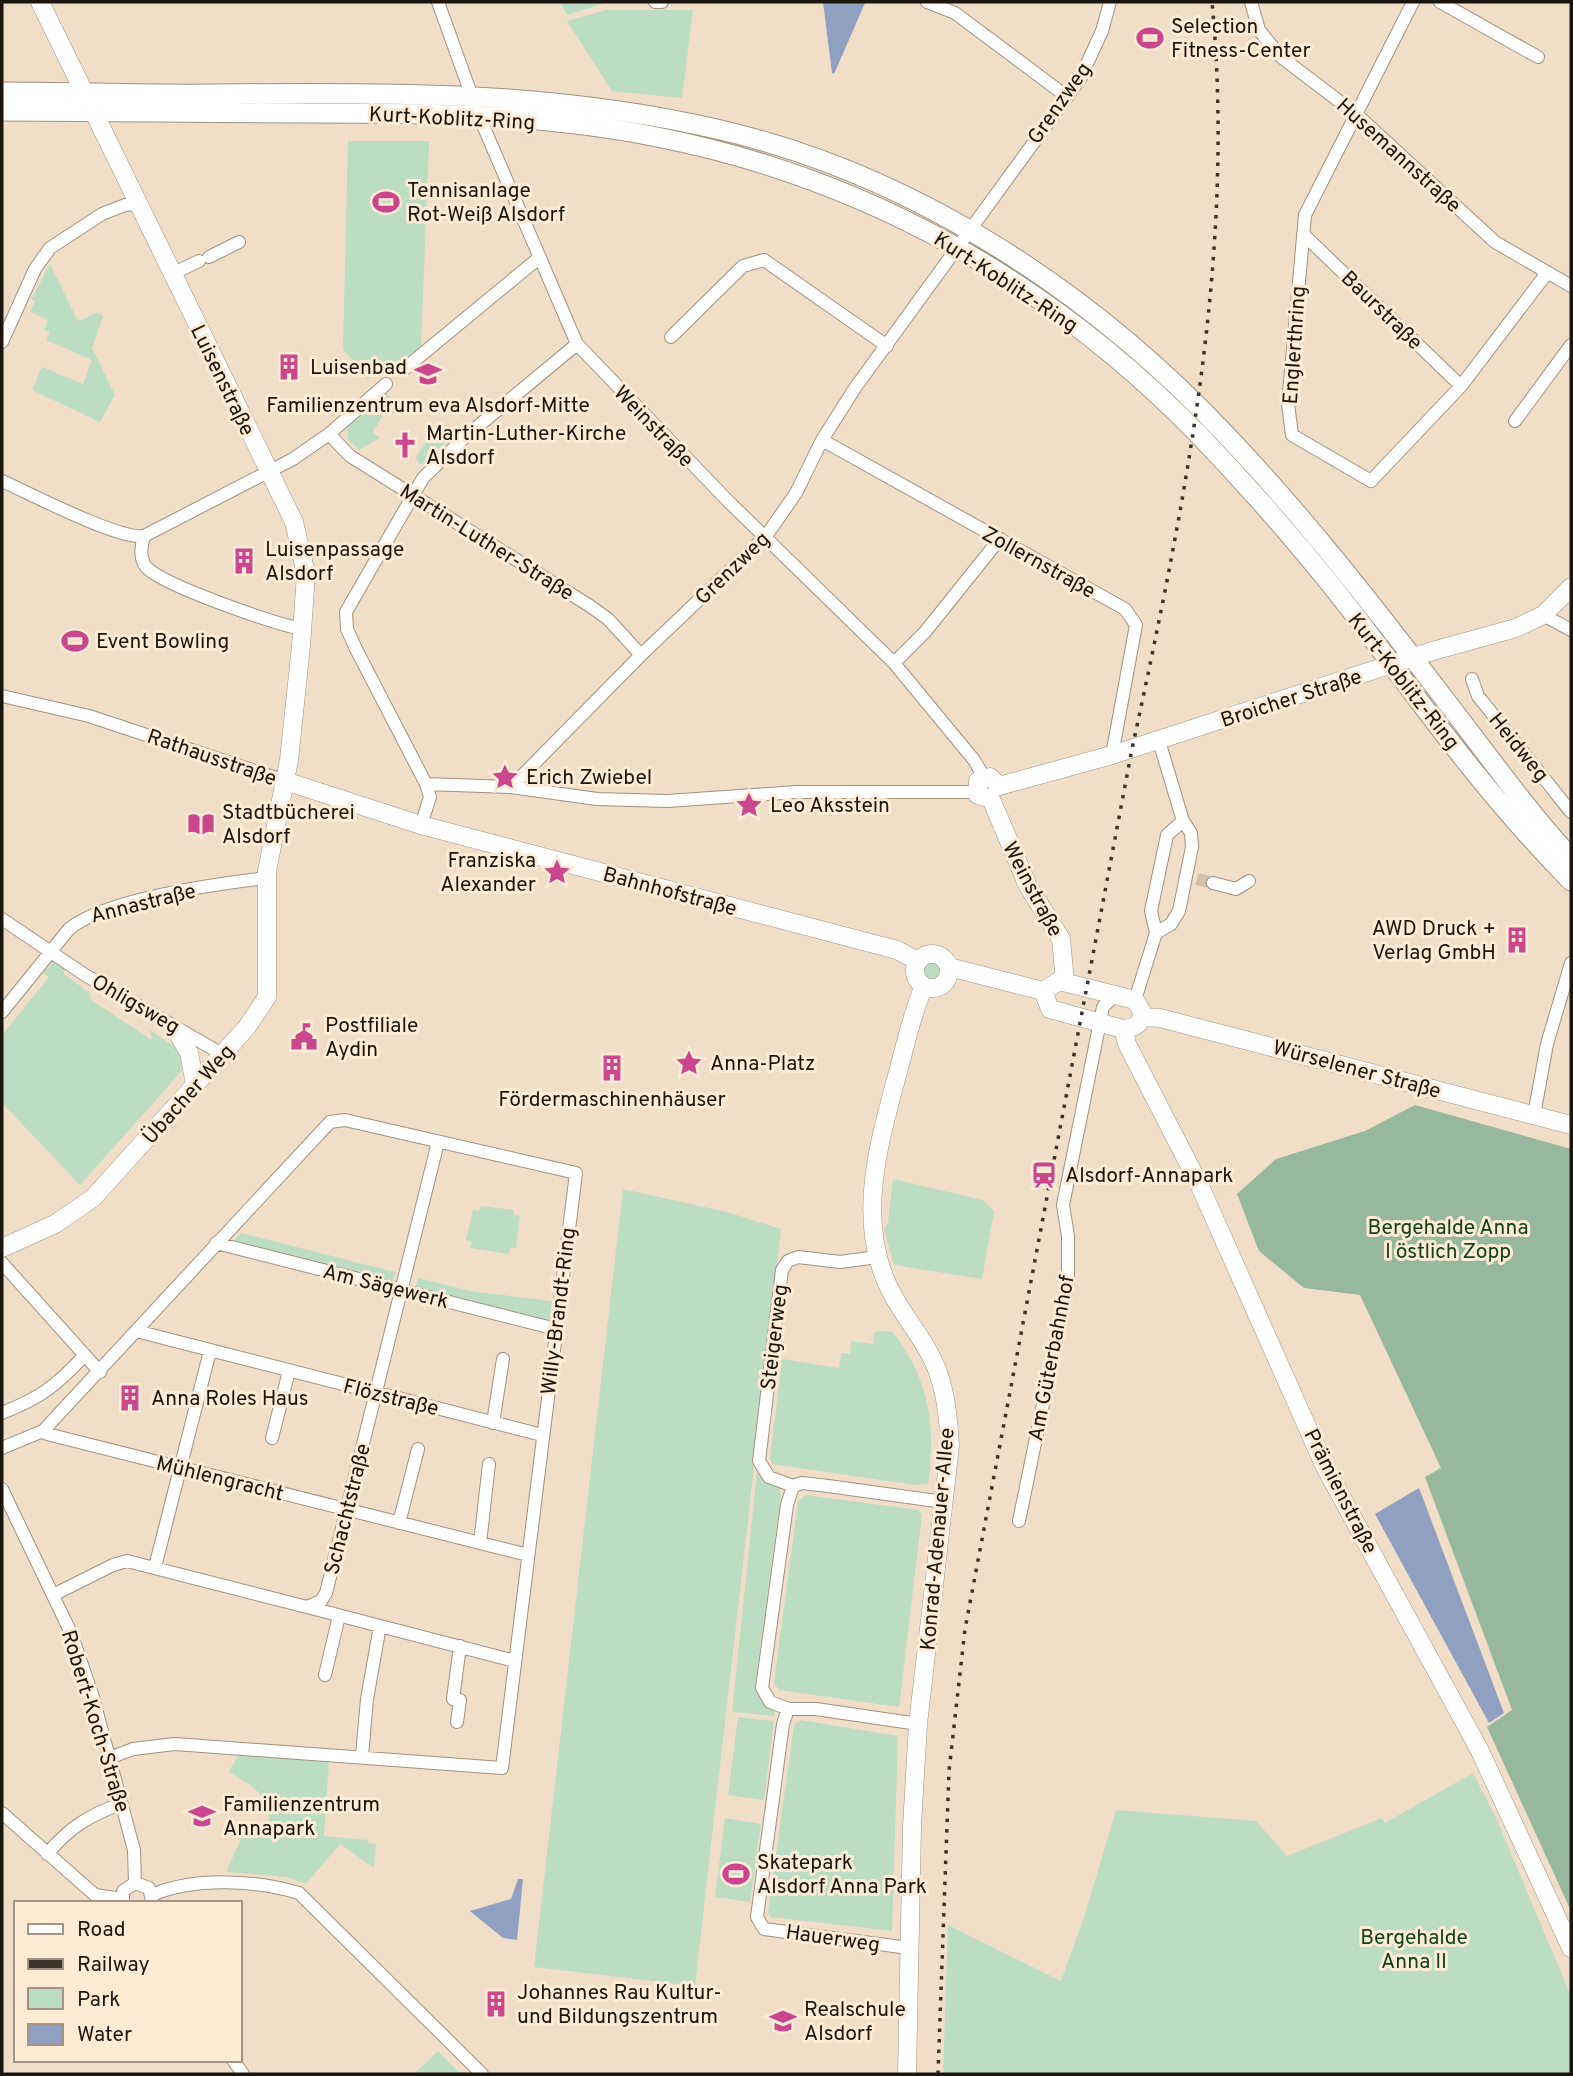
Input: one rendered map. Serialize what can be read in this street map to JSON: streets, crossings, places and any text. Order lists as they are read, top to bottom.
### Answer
{
  "streets": {
    "main road": [
      "Kurt-Koblitz-Ring",
      "Luisenstraße",
      "Weinstraße",
      "Broicher Straße",
      "Rathausstraße",
      "Bahnhofstraße",
      "Würselener Straße",
      "Übacher Weg",
      "Prämienstraße",
      "Konrad-Adenauer-Allee"
    ],
    "street": [
      "Grenzweg",
      "Husemannstraße",
      "Baurstraße",
      "Englerthring",
      "Martin-Luther-Straße",
      "Zollernstraße",
      "Heidweg",
      "Annastraße",
      "Ohligsweg",
      "Am Sägewerk",
      "Willy-Brandt-Ring",
      "Steigerweg",
      "Am Güterbahnhof",
      "Flözstraße",
      "Mühlengracht",
      "Schachtstraße",
      "Robert-Koch-Straße",
      "Hauerweg"
    ]
  },
  "crossings": [
    ["Grenzweg", "Kurt-Koblitz-Ring"],
    ["Grenzweg", "Weinstraße"],
    ["Grenzweg", "Martin-Luther-Straße"],
    ["Grenzweg", "Zollernstraße"],
    ["Grenzweg", "Broicher Straße"],
    ["Kurt-Koblitz-Ring", "Luisenstraße"],
    ["Kurt-Koblitz-Ring", "Weinstraße"],
    ["Kurt-Koblitz-Ring", "Broicher Straße"],
    ["Husemannstraße", "Englerthring"],
    ["Baurstraße", "Englerthring"],
    ["Luisenstraße", "Rathausstraße"],
    ["Luisenstraße", "Übacher Weg"],
    ["Weinstraße", "Broicher Straße"],
    ["Zollernstraße", "Broicher Straße"],
    ["Rathausstraße", "Bahnhofstraße"],
    ["Rathausstraße", "Übacher Weg"],
    ["Bahnhofstraße", "Konrad-Adenauer-Allee"],
    ["Annastraße", "Ohligsweg"],
    ["Annastraße", "Übacher Weg"],
    ["Ohligsweg", "Übacher Weg"],
    ["Würselener Straße", "Am Güterbahnhof"],
    ["Am Sägewerk", "Willy-Brandt-Ring"],
    ["Am Sägewerk", "Schachtstraße"],
    ["Willy-Brandt-Ring", "Flözstraße"],
    ["Willy-Brandt-Ring", "Mühlengracht"],
    ["Willy-Brandt-Ring", "Schachtstraße"],
    ["Willy-Brandt-Ring", "Robert-Koch-Straße"],
    ["Steigerweg", "Konrad-Adenauer-Allee"],
    ["Flözstraße", "Schachtstraße"],
    ["Mühlengracht", "Schachtstraße"],
    ["Konrad-Adenauer-Allee", "Hauerweg"]
  ],
  "parks": ["Bergehalde Anna I östlich Zopp", "Bergehalde Anna II"],
  "places": {
    "sports": [
      "Selection Fitness-Center",
      "Tennisanlage Rot-Weiß Alsdorf",
      "Event Bowling",
      "Skatepark Alsdorf Anna Park"
    ],
    "building": [
      "Luisenbad",
      "Luisenpassage Alsdorf",
      "AWD Druck + Verlag GmbH",
      "Fördermaschinenhäuser",
      "Anna Roles Haus",
      "Johannes Rau Kultur- und Bildungszentrum"
    ],
    "school or university": ["Familienzentrum eva Alsdorf-Mitte", "Familienzentrum Annapark", "Realschule Alsdorf"],
    "church": ["Martin-Luther-Kirche Alsdorf"],
    "place": [
      "Erich Zwiebel",
      "Leo Aksstein",
      "Franziska Alexander",
      "Anna-Platz"
    ],
    "library": ["Stadtbücherei Alsdorf"],
    "public building": ["Postfiliale Aydin"],
    "station": ["Alsdorf-Annapark"]
  },
  "legend": [
    "Road",
    "Railway",
    "Park",
    "Water"
  ]
}
